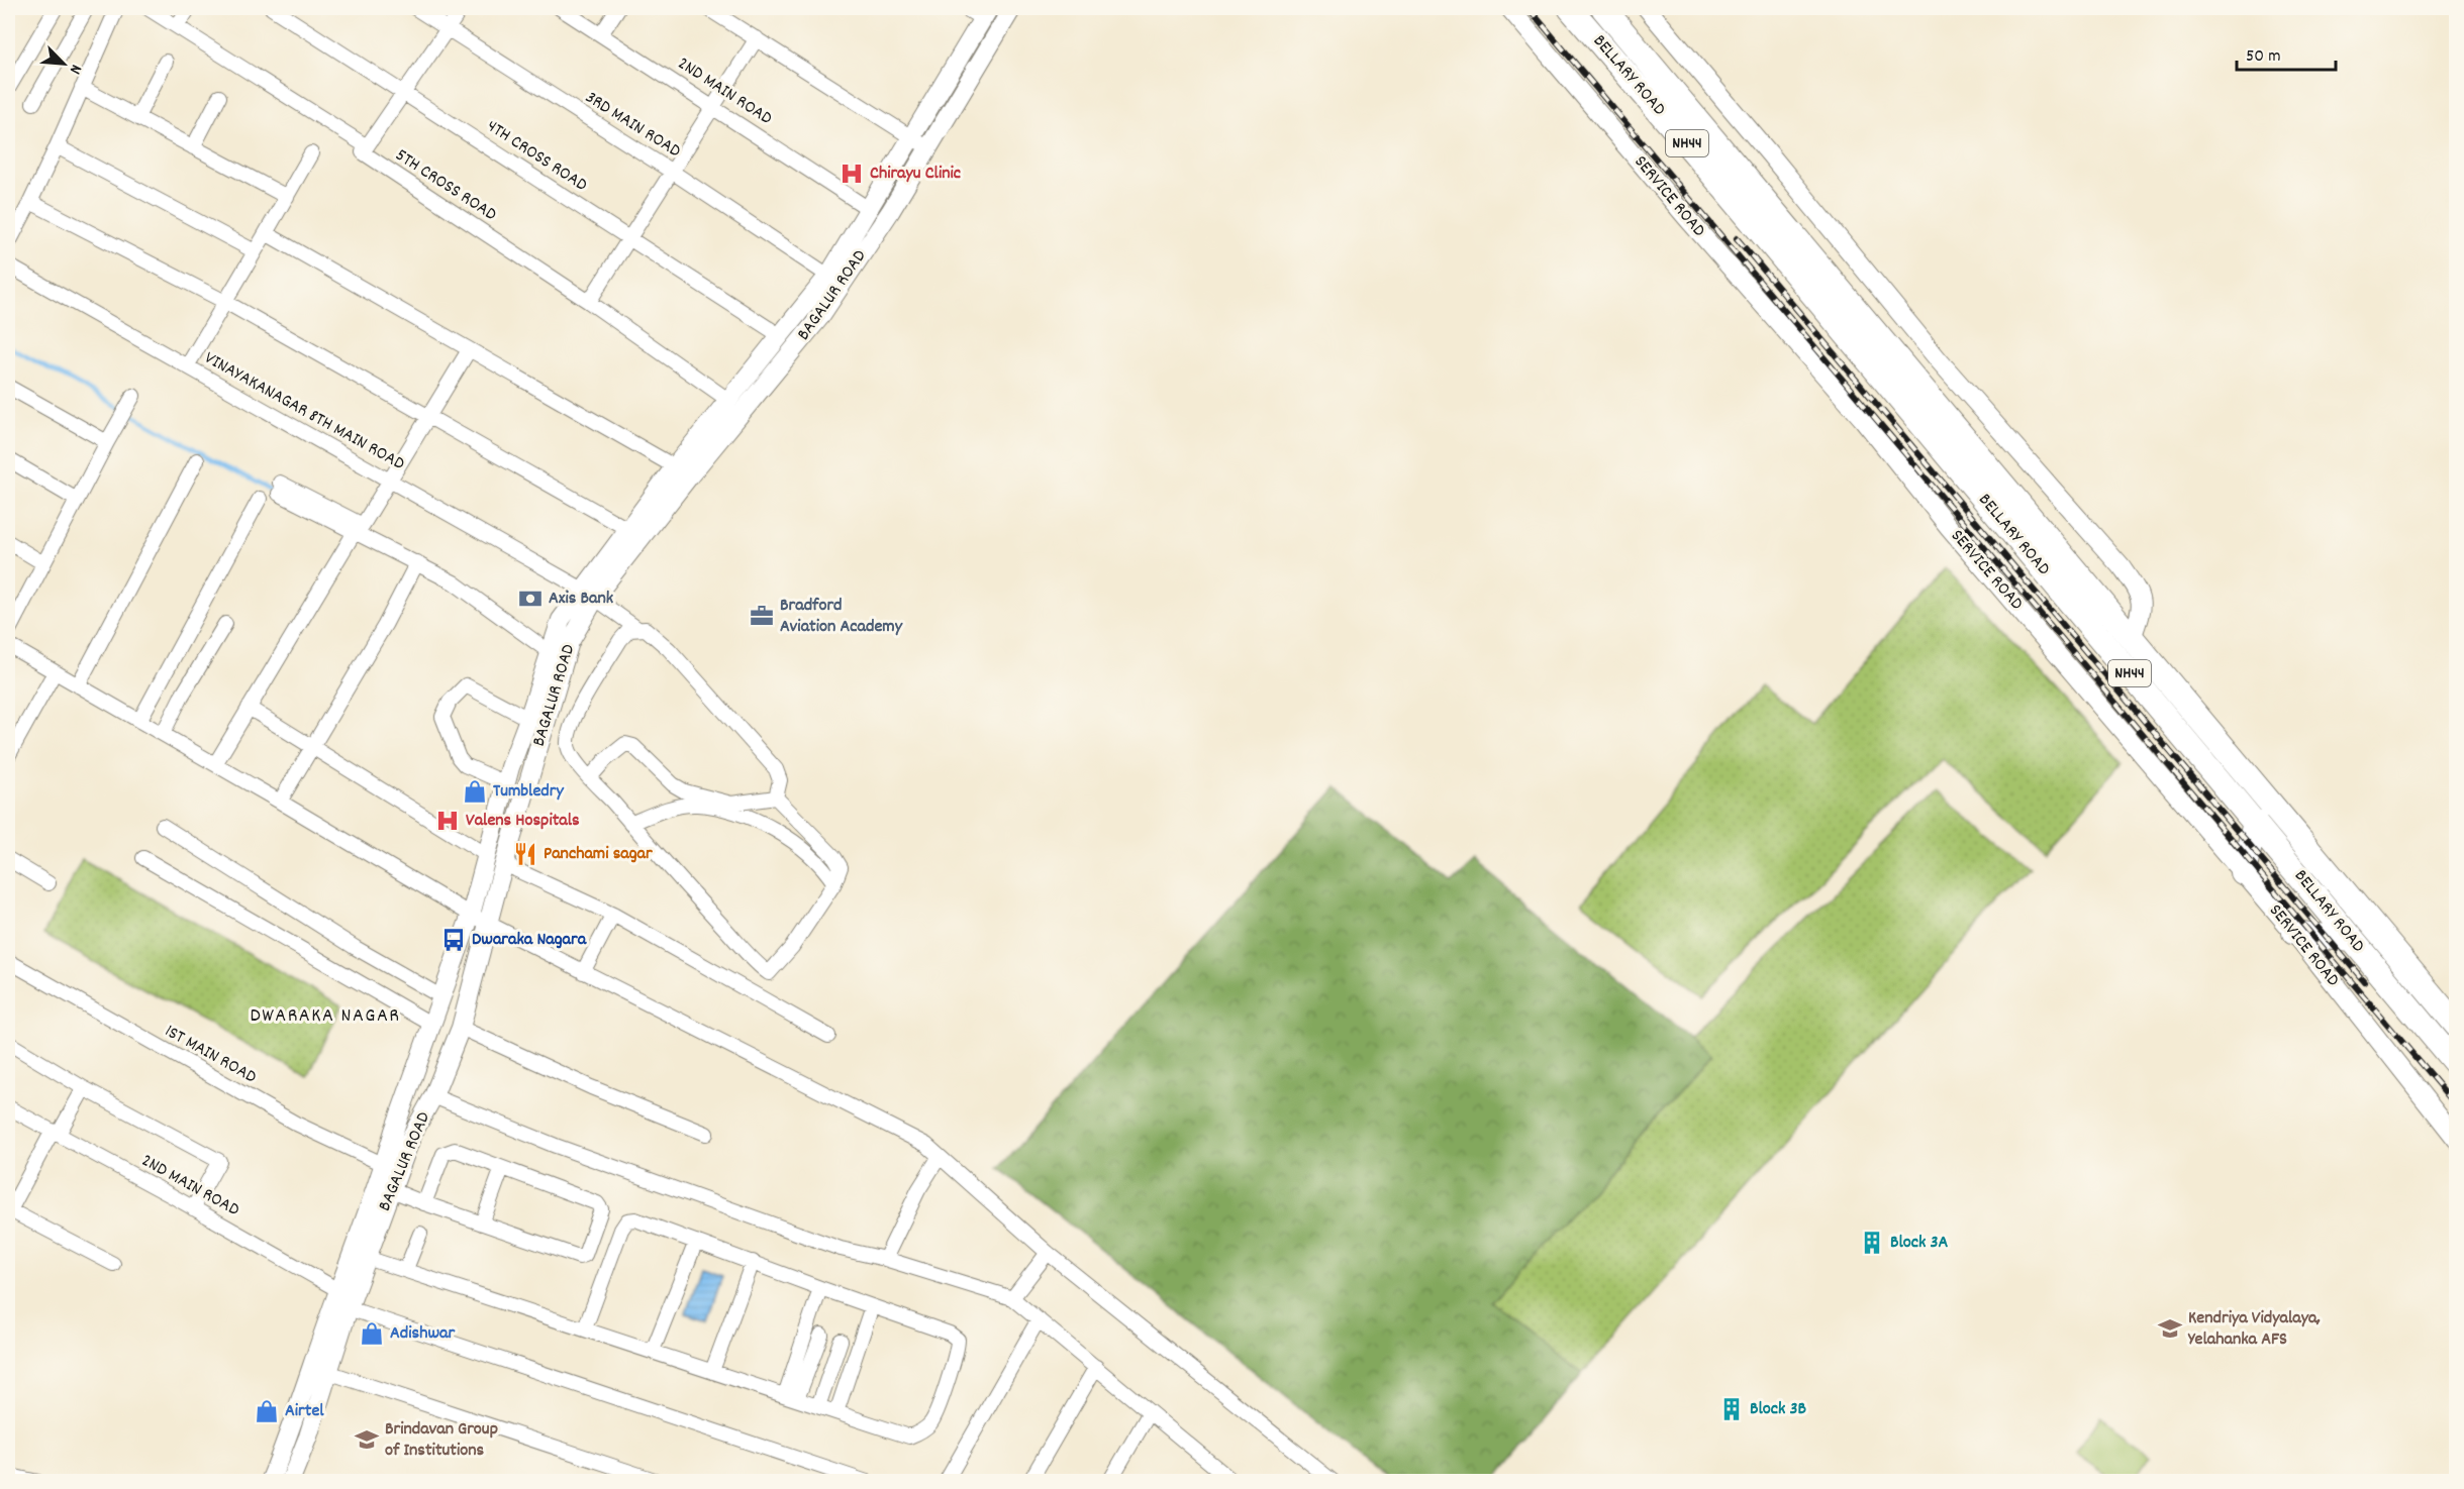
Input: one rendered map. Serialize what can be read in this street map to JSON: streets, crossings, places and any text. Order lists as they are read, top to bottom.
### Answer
{
  "streets": {
    "highway": ["BELLARY ROAD", "NH44"],
    "main road": ["SERVICE ROAD", "BAGALUR ROAD"],
    "street": [
      "2ND MAIN ROAD",
      "3RD MAIN ROAD",
      "4TH CROSS ROAD",
      "5TH CROSS ROAD",
      "VINAYAKANAGAR 8TH MAIN ROAD",
      "1ST MAIN ROAD"
    ]
  },
  "crossings": [
    ["2ND MAIN ROAD", "BAGALUR ROAD"],
    ["3RD MAIN ROAD", "BAGALUR ROAD"],
    ["4TH CROSS ROAD", "BAGALUR ROAD"],
    ["5TH CROSS ROAD", "BAGALUR ROAD"],
    ["BAGALUR ROAD", "VINAYAKANAGAR 8TH MAIN ROAD"],
    ["BAGALUR ROAD", "1ST MAIN ROAD"]
  ],
  "districts": ["DWARAKA NAGAR"],
  "places": {
    "hospital": ["Chirayu Clinic", "Valens Hospitals"],
    "bank": ["Axis Bank"],
    "office": ["Bradford Aviation Academy"],
    "shop": ["Tumbledry", "Adishwar", "Airtel"],
    "restaurant": ["Panchami sagar"],
    "bus stop": ["Dwaraka Nagara"],
    "building": ["Block 3A", "Block 3B"],
    "school or university": ["Kendriya Vidyalaya, Yelahanka AFS", "Brindavan Group of Institutions"]
  },
  "scale_bar": "50 m",
  "north": "bottom right"
}
